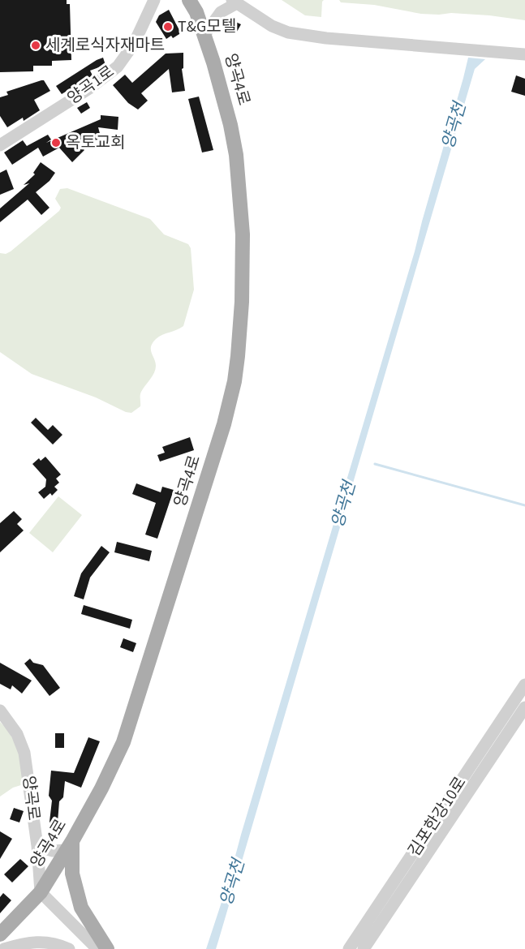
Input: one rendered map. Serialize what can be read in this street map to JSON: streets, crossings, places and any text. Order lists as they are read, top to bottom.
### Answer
{
  "streets": {
    "main road": ["양곡4로"],
    "street": ["양곡1로", "양곡로", "김포한강10로"]
  },
  "crossings": [
    ["양곡4로", "양곡로"]
  ],
  "water": ["양곡천"],
  "places": ["T&G모텔", "세계로식자재마트", "옥토교회"]
}
